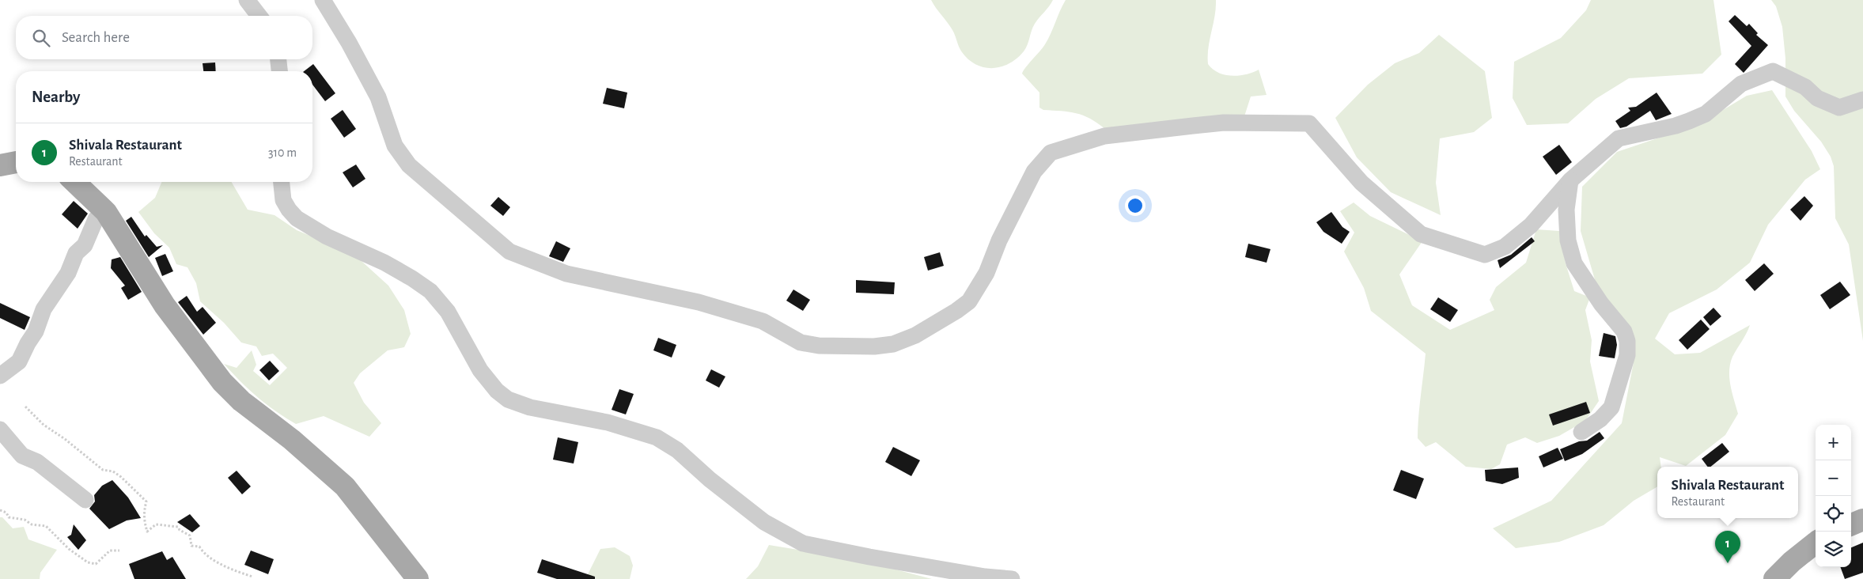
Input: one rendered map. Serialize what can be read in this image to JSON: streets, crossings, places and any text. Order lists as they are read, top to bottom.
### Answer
{
  "page": {
    "search": "Search here",
    "heading": "Nearby",
    "list": [
      {
        "mark": "1",
        "name": "Shivala Restaurant",
        "note": "Restaurant",
        "value": "310 m"
      }
    ],
    "map_buttons": ["+", "−"],
    "popup": ["Shivala Restaurant", "Restaurant"],
    "pins": "1"
  }
}
